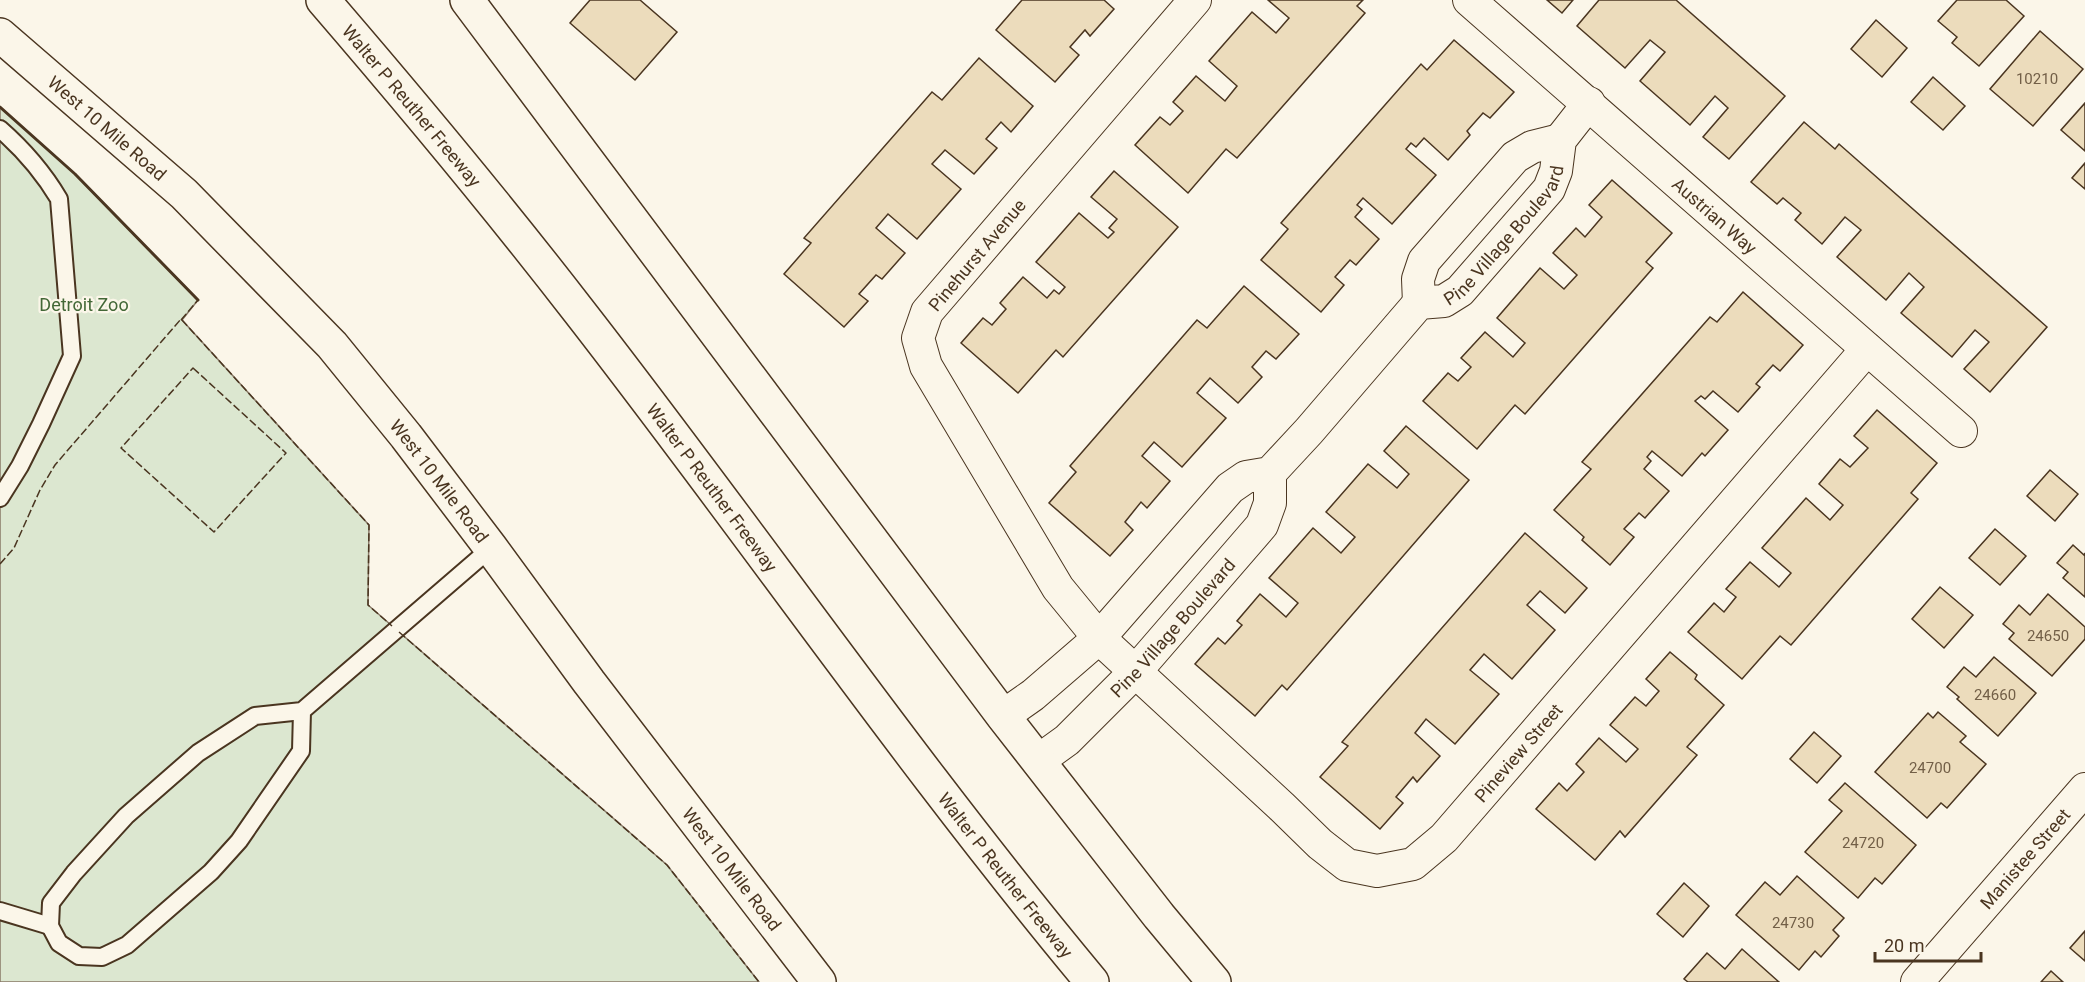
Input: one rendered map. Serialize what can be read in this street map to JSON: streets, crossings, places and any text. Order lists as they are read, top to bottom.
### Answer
{
  "streets": {
    "main road": ["Walter P Reuther Freeway", "West 10 Mile Road"],
    "street": [
      "Austrian Way",
      "Pine Village Boulevard",
      "Pinehurst Avenue",
      "Pineview Street",
      "Manistee Street"
    ]
  },
  "crossings": [
    ["Austrian Way", "Pine Village Boulevard"],
    ["Austrian Way", "Pineview Street"],
    ["Pine Village Boulevard", "Pinehurst Avenue"],
    ["Pine Village Boulevard", "Pineview Street"],
    ["Pinehurst Avenue", "Pineview Street"]
  ],
  "parks": ["Detroit Zoo"],
  "house_numbers": [
    "10210",
    "24650",
    "24660",
    "24700",
    "24720",
    "24730"
  ],
  "scale_bar": "20 m"
}
